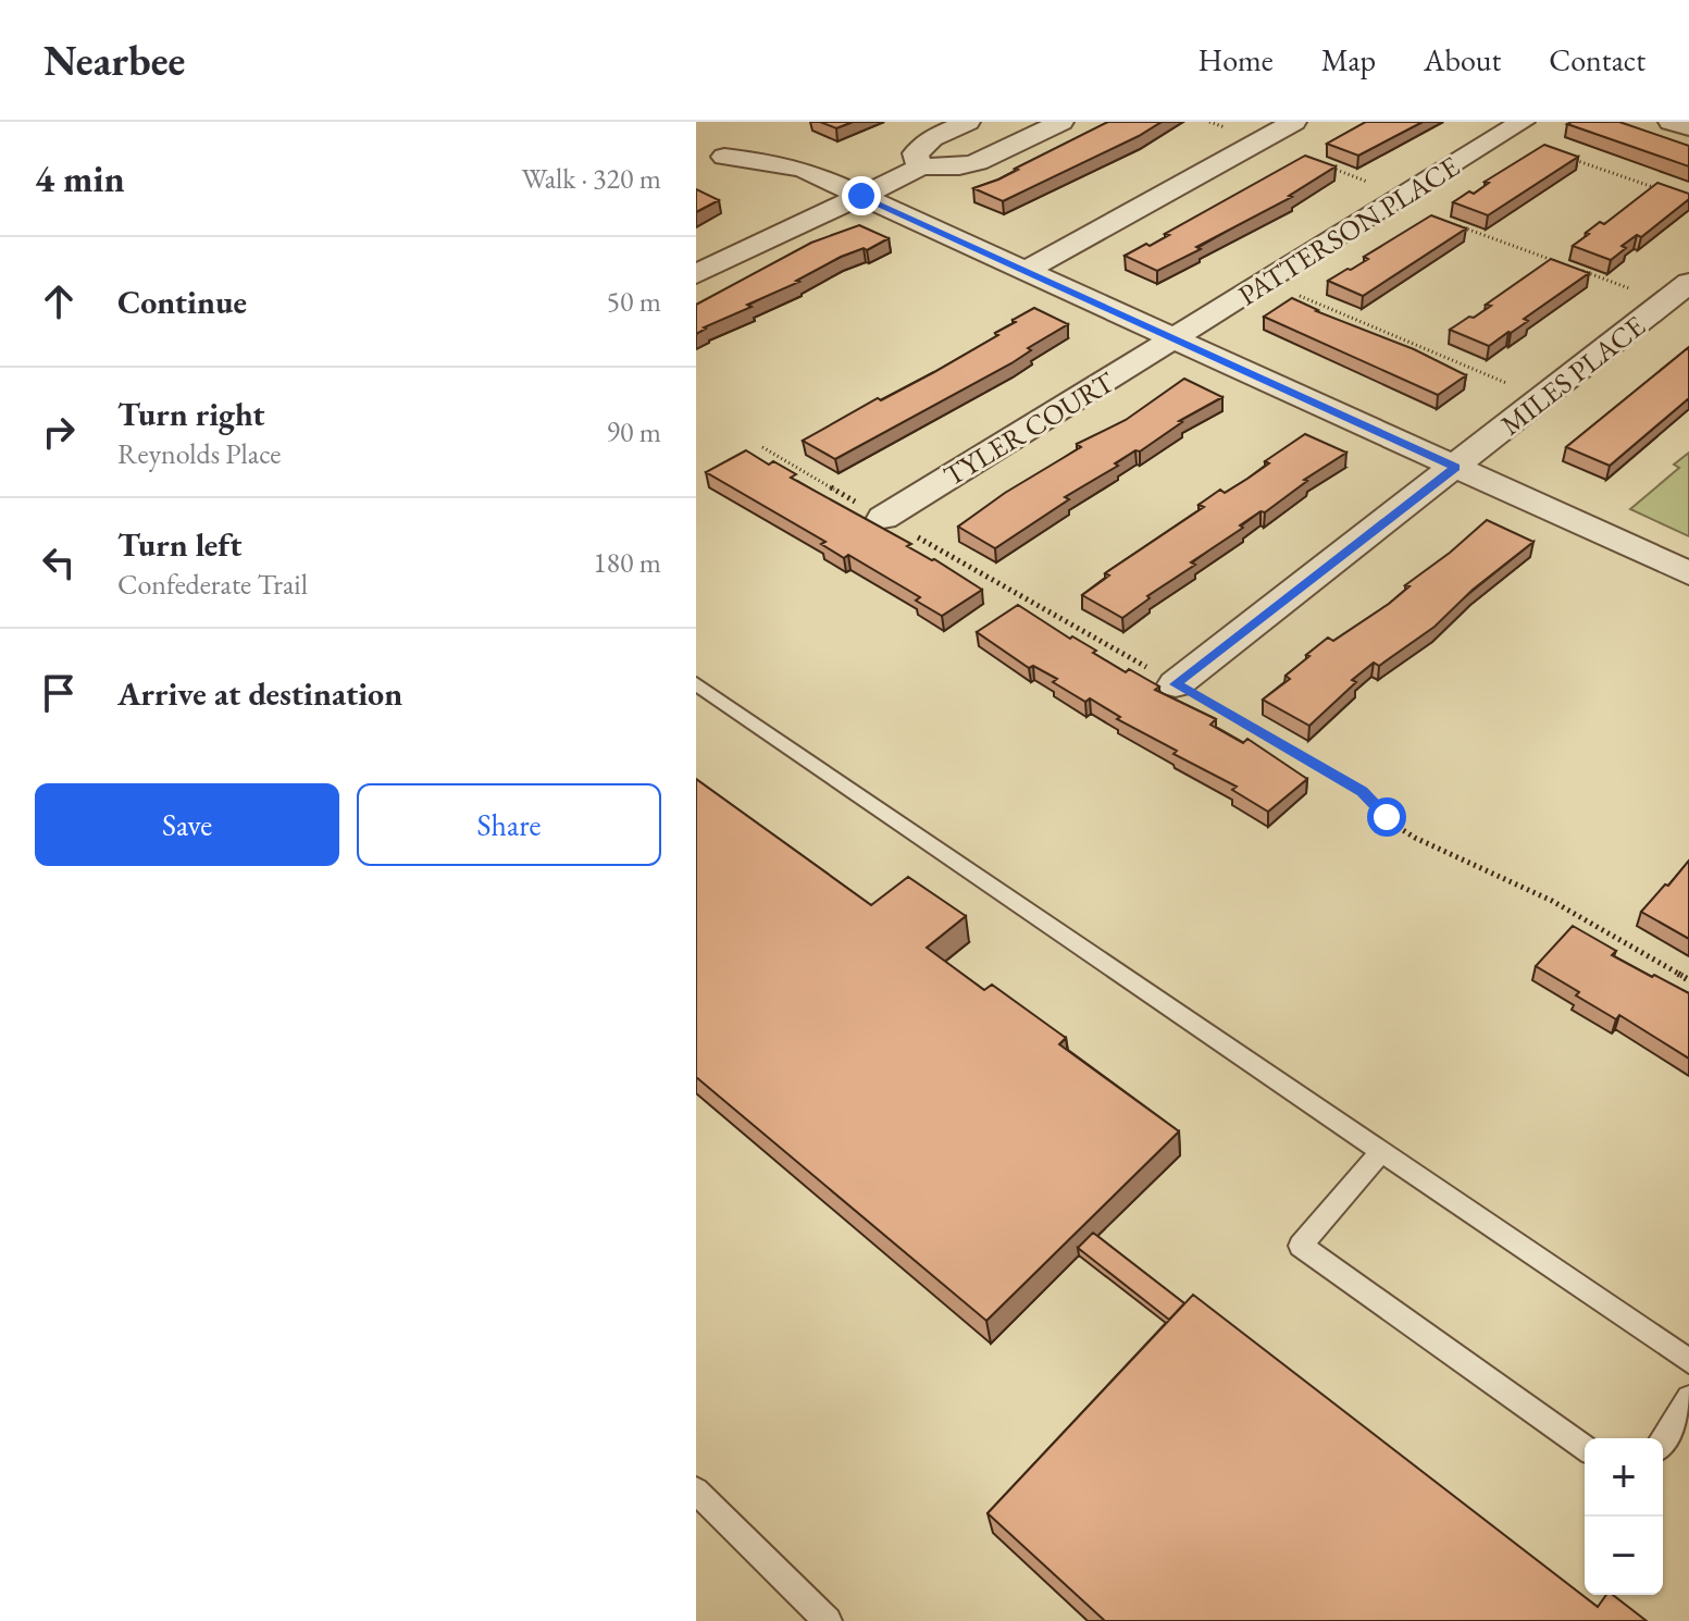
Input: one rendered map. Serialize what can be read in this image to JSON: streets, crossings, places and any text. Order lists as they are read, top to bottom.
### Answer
{
  "streets": {
    "street": ["PATTERSON PLACE", "MILES PLACE", "TYLER COURT"]
  },
  "crossings": [
    ["PATTERSON PLACE", "TYLER COURT"]
  ],
  "page": {
    "header": "Nearbee",
    "nav": [
      "Home",
      "Map",
      "About",
      "Contact"
    ],
    "heading": ["4 min", "Walk · 320 m"],
    "list": [
      ["Continue", "50 m"],
      ["Turn right", "Reynolds Place", "90 m"],
      ["Turn left", "Confederate Trail", "180 m"],
      "Arrive at destination"
    ],
    "buttons": ["Save", "Share"],
    "map_buttons": ["+", "−"]
  }
}
